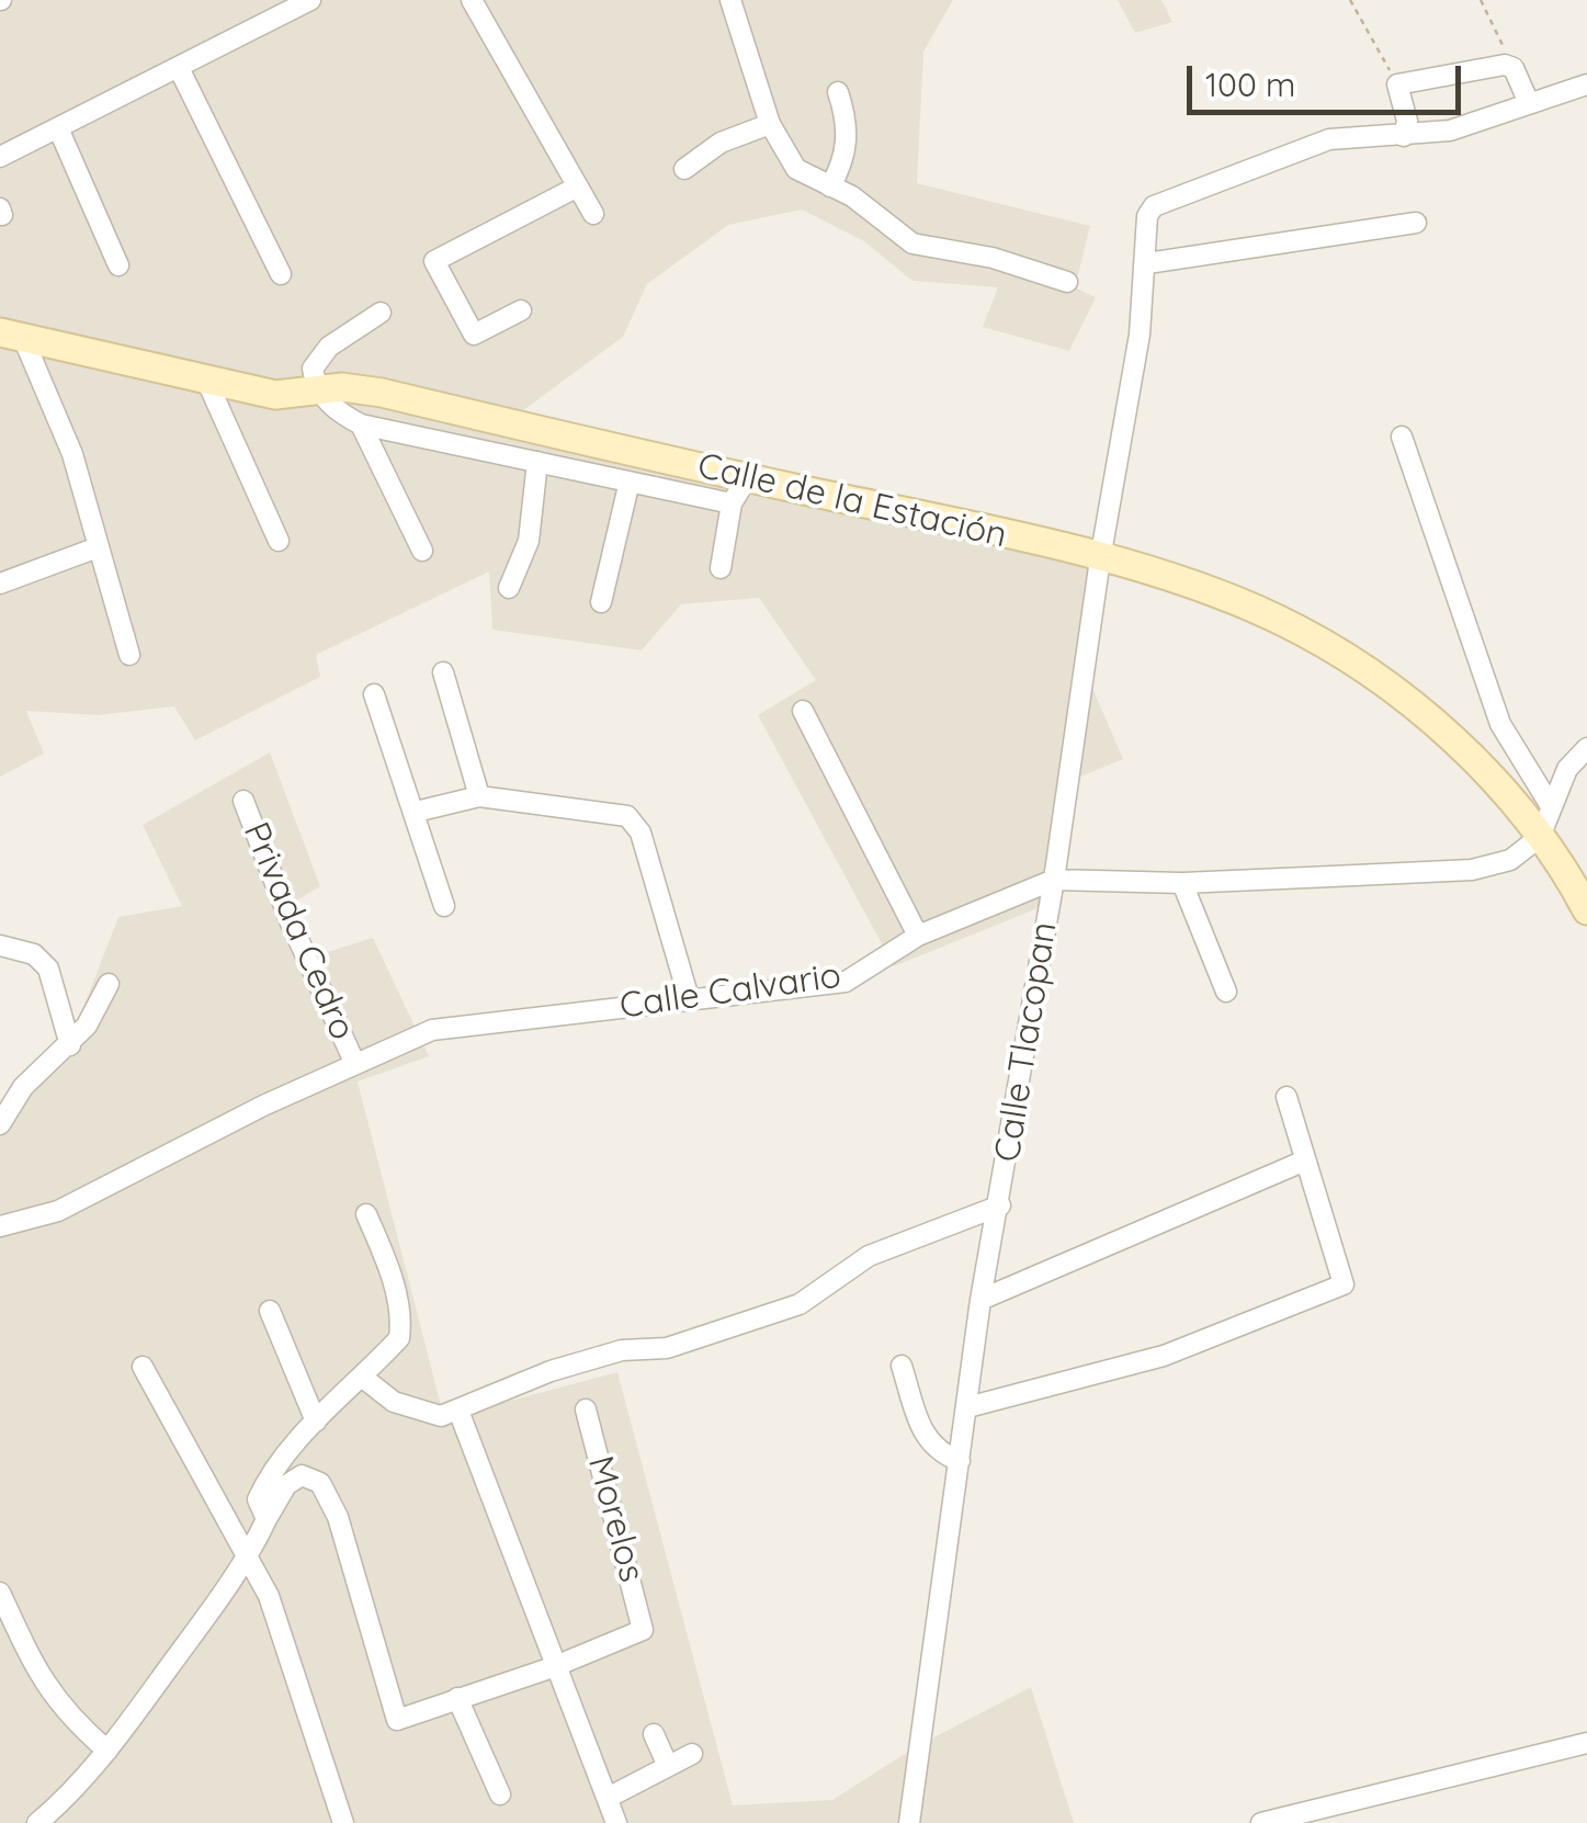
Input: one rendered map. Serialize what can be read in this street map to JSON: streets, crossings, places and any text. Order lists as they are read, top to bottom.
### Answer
{
  "streets": {
    "street": [
      "Calle de la Estación",
      "Privada Cedro",
      "Calle Calvario",
      "Calle Tlacopan",
      "Morelos"
    ]
  },
  "crossings": [
    ["Calle de la Estación", "Calle Calvario"],
    ["Calle de la Estación", "Calle Tlacopan"],
    ["Privada Cedro", "Calle Calvario"],
    ["Calle Calvario", "Calle Tlacopan"]
  ],
  "scale_bar": "100 m"
}
